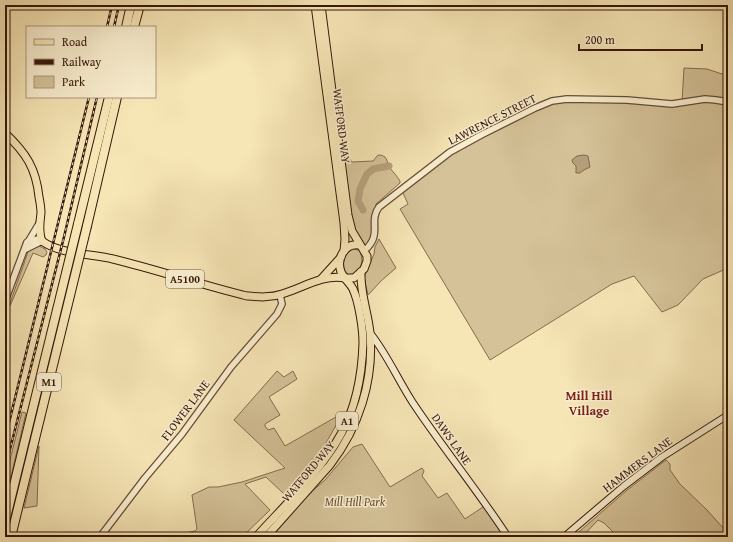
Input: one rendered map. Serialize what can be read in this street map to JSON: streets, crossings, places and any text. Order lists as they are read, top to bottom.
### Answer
{
  "streets": {
    "highway": ["M1"],
    "main road": [
      "WATFORD WAY",
      "A5100",
      "A1",
      "DAWS LANE",
      "HAMMERS LANE"
    ],
    "street": ["LAWRENCE STREET", "FLOWER LANE"]
  },
  "crossings": [
    ["LAWRENCE STREET", "WATFORD WAY"],
    ["LAWRENCE STREET", "A5100"],
    ["WATFORD WAY", "A5100"],
    ["WATFORD WAY", "DAWS LANE"],
    ["A5100", "FLOWER LANE"]
  ],
  "districts": ["Mill Hill Village"],
  "parks": ["Mill Hill Park"],
  "legend": ["Road", "Railway", "Park"],
  "scale_bar": "200 m"
}
